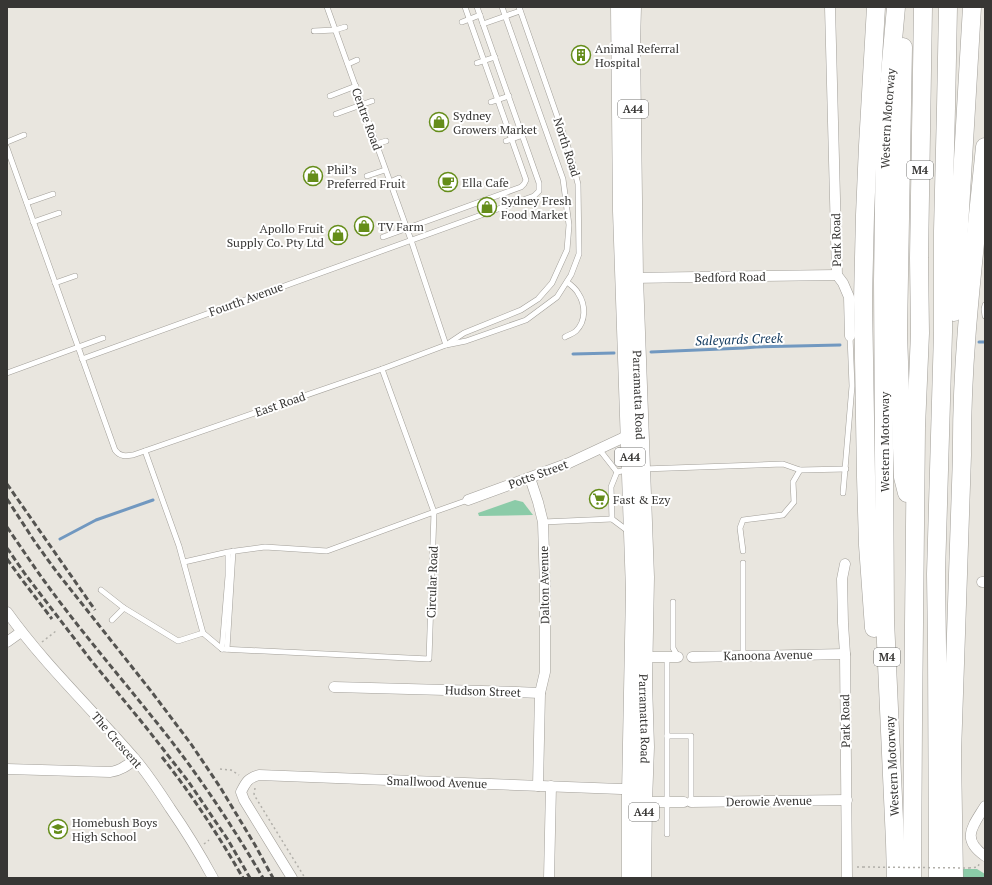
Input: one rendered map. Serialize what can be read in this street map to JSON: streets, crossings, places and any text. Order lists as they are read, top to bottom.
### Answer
{
  "streets": {
    "highway": [
      "A44",
      "Western Motorway",
      "M4",
      "Parramatta Road"
    ],
    "street": [
      "Park Road",
      "Bedford Road",
      "Potts Street",
      "Dalton Avenue",
      "Kanoona Avenue",
      "Hudson Street",
      "The Crescent",
      "Smallwood Avenue",
      "Derowie Avenue"
    ],
    "lane": [
      "Centre Road",
      "North Road",
      "Fourth Avenue",
      "East Road",
      "Circular Road"
    ]
  },
  "crossings": [
    ["Centre Road", "North Road"],
    ["Centre Road", "Fourth Avenue"],
    ["Centre Road", "East Road"],
    ["North Road", "East Road"],
    ["Park Road", "Bedford Road"],
    ["Park Road", "Kanoona Avenue"],
    ["Park Road", "Derowie Avenue"],
    ["Bedford Road", "Parramatta Road"],
    ["Fourth Avenue", "East Road"],
    ["Parramatta Road", "Potts Street"],
    ["Parramatta Road", "Smallwood Avenue"],
    ["Parramatta Road", "Derowie Avenue"],
    ["Potts Street", "Circular Road"],
    ["Potts Street", "Dalton Avenue"],
    ["Dalton Avenue", "Hudson Street"],
    ["Smallwood Avenue", "Derowie Avenue"]
  ],
  "water": ["Saleyards Creek"],
  "places": {
    "building": ["Animal Referral Hospital"],
    "shop": [
      "Sydney Growers Market",
      "Phil’s Preferred Fruit",
      "Sydney Fresh Food Market",
      "TV Farm",
      "Apollo Fruit Supply Co. Pty Ltd"
    ],
    "cafe": ["Ella Cafe"],
    "supermarket": ["Fast & Ezy"],
    "school or university": ["Homebush Boys High School"]
  }
}
